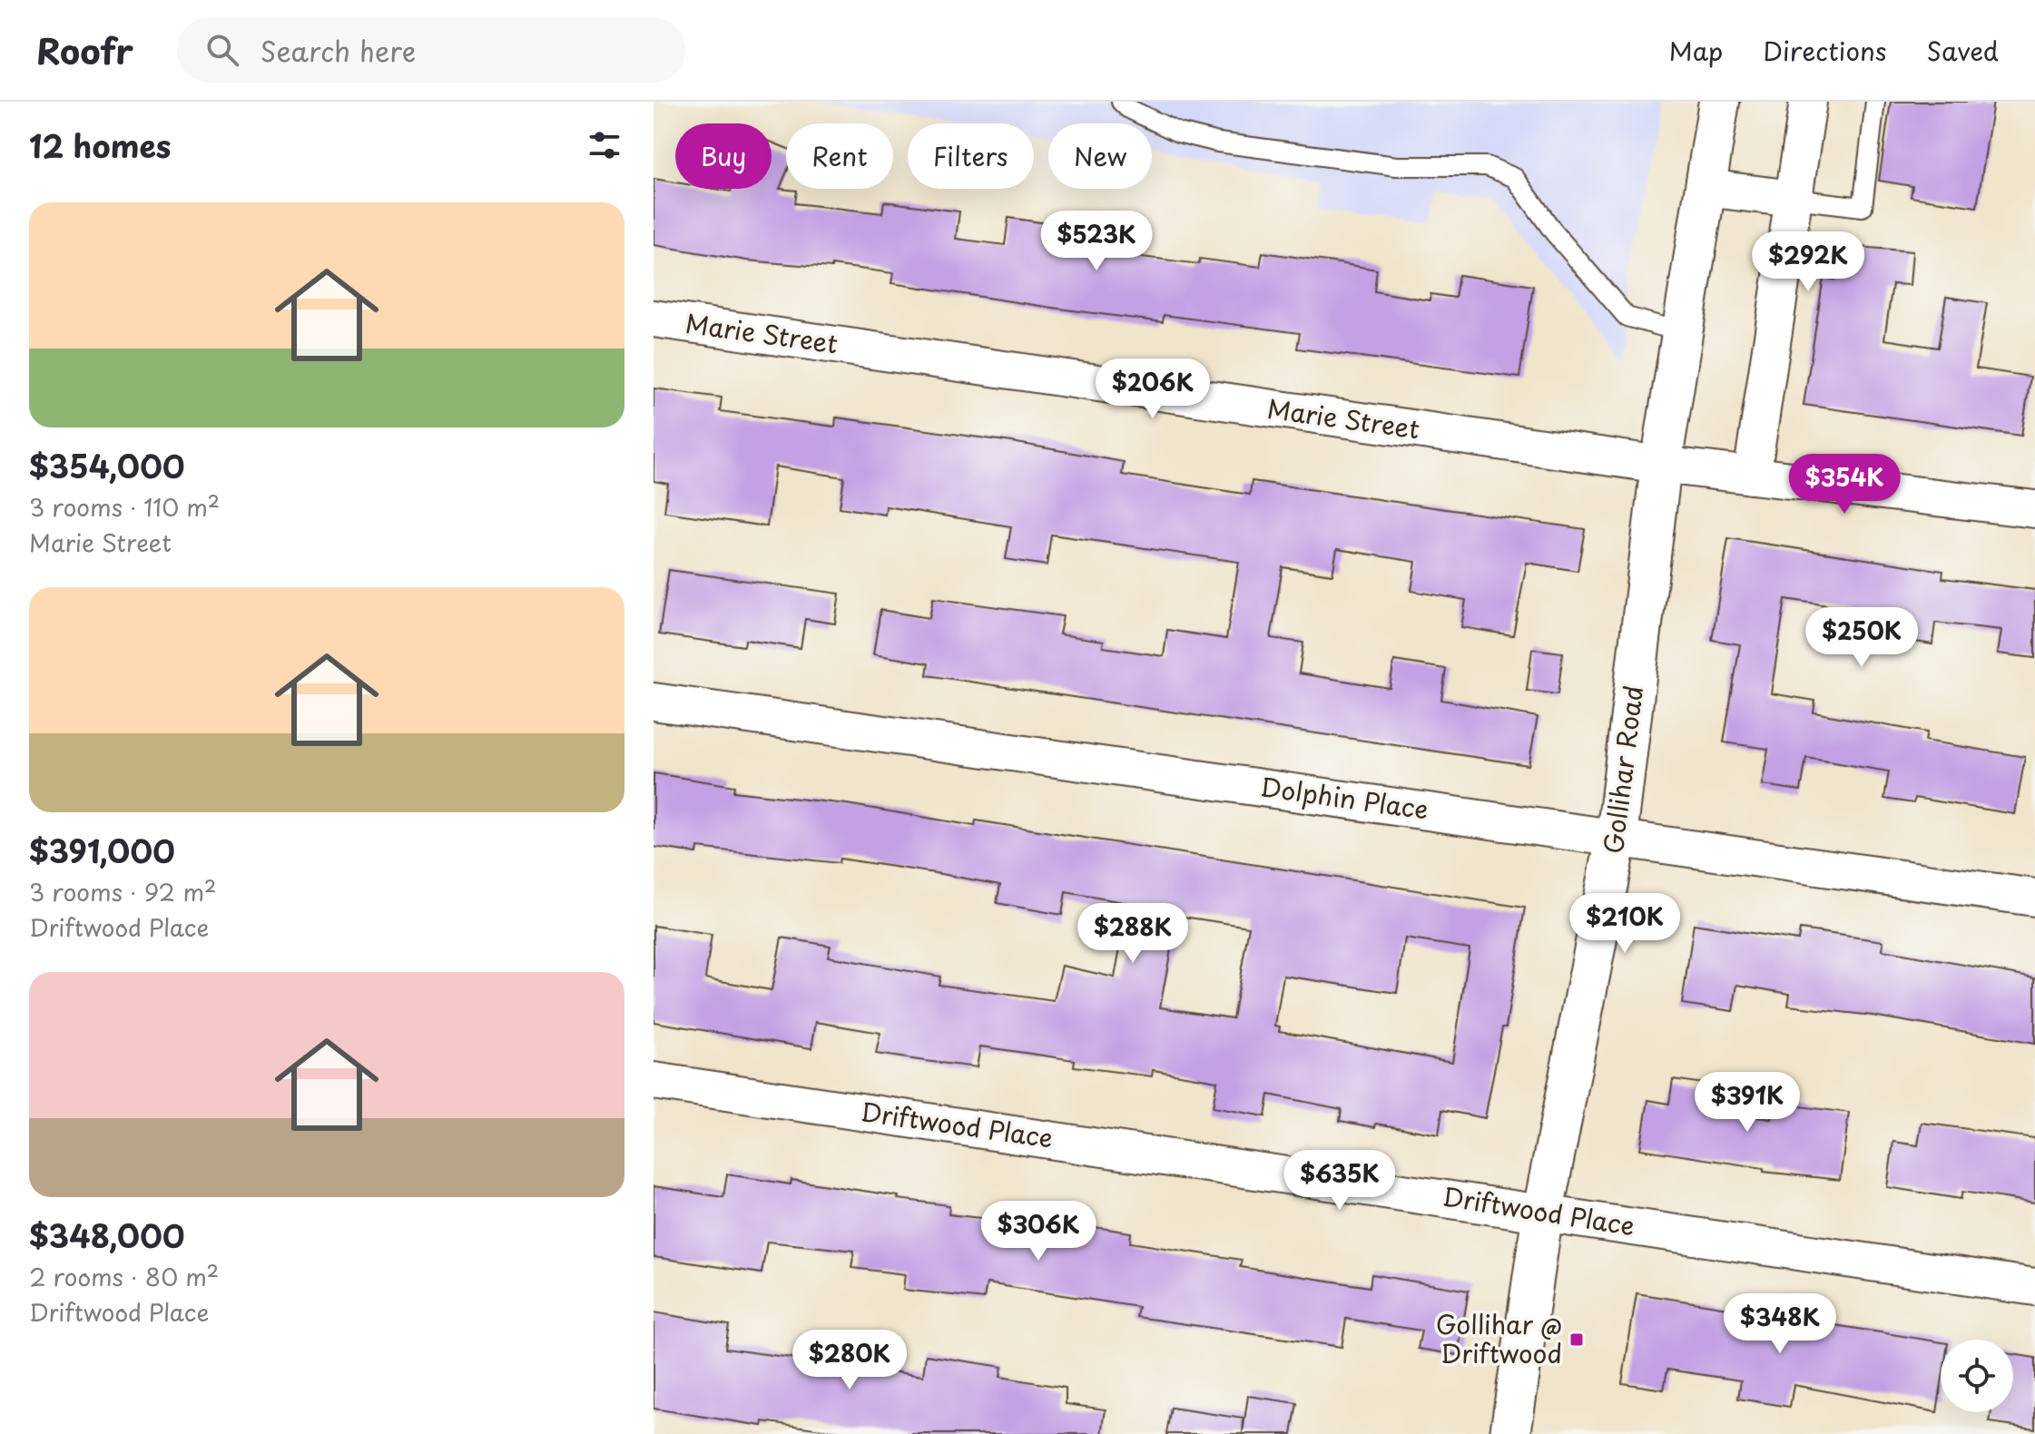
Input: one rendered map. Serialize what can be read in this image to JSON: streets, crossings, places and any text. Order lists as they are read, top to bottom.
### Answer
{
  "streets": {
    "main road": ["Gollihar Road"],
    "street": ["Marie Street", "Dolphin Place", "Driftwood Place"]
  },
  "crossings": [
    ["Marie Street", "Gollihar Road"],
    ["Gollihar Road", "Dolphin Place"],
    ["Gollihar Road", "Driftwood Place"]
  ],
  "places": {
    "transit": ["Gollihar @ Driftwood"]
  },
  "page": {
    "header": "Roofr",
    "search": "Search here",
    "nav": ["Map", "Directions", "Saved"],
    "heading": "12 homes",
    "chip": [
      "Buy",
      "Rent",
      "Filters",
      "New"
    ],
    "list": [
      {
        "name": "$354,000",
        "note": "3 rooms · 110 m² · Marie Street"
      },
      {
        "name": "$391,000",
        "note": "3 rooms · 92 m² · Driftwood Place"
      },
      {
        "name": "$348,000",
        "note": "2 rooms · 80 m² · Driftwood Place"
      }
    ],
    "price": [
      "$523K",
      "$292K",
      "$206K",
      "$354K",
      "$250K",
      "$210K",
      "$288K",
      "$391K",
      "$635K",
      "$306K",
      "$348K",
      "$280K"
    ]
  }
}
